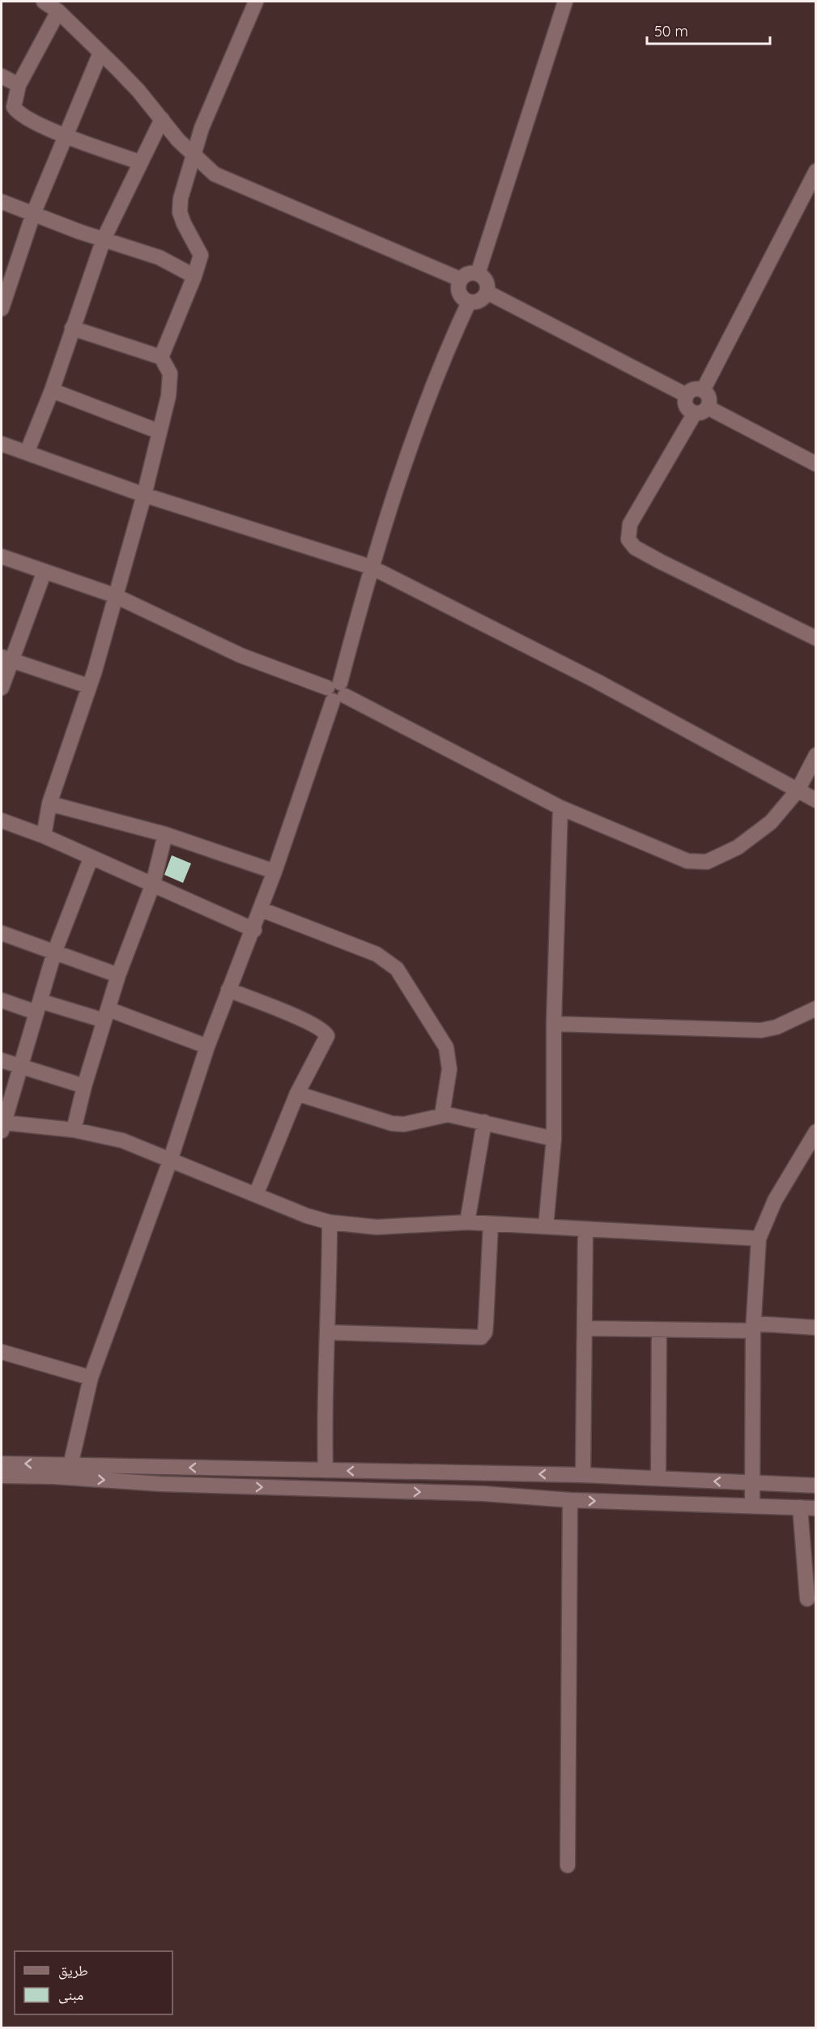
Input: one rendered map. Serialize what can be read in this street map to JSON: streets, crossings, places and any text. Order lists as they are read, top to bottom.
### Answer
{
  "legend": ["طريق", "مبنى"],
  "scale_bar": "50 m"
}
